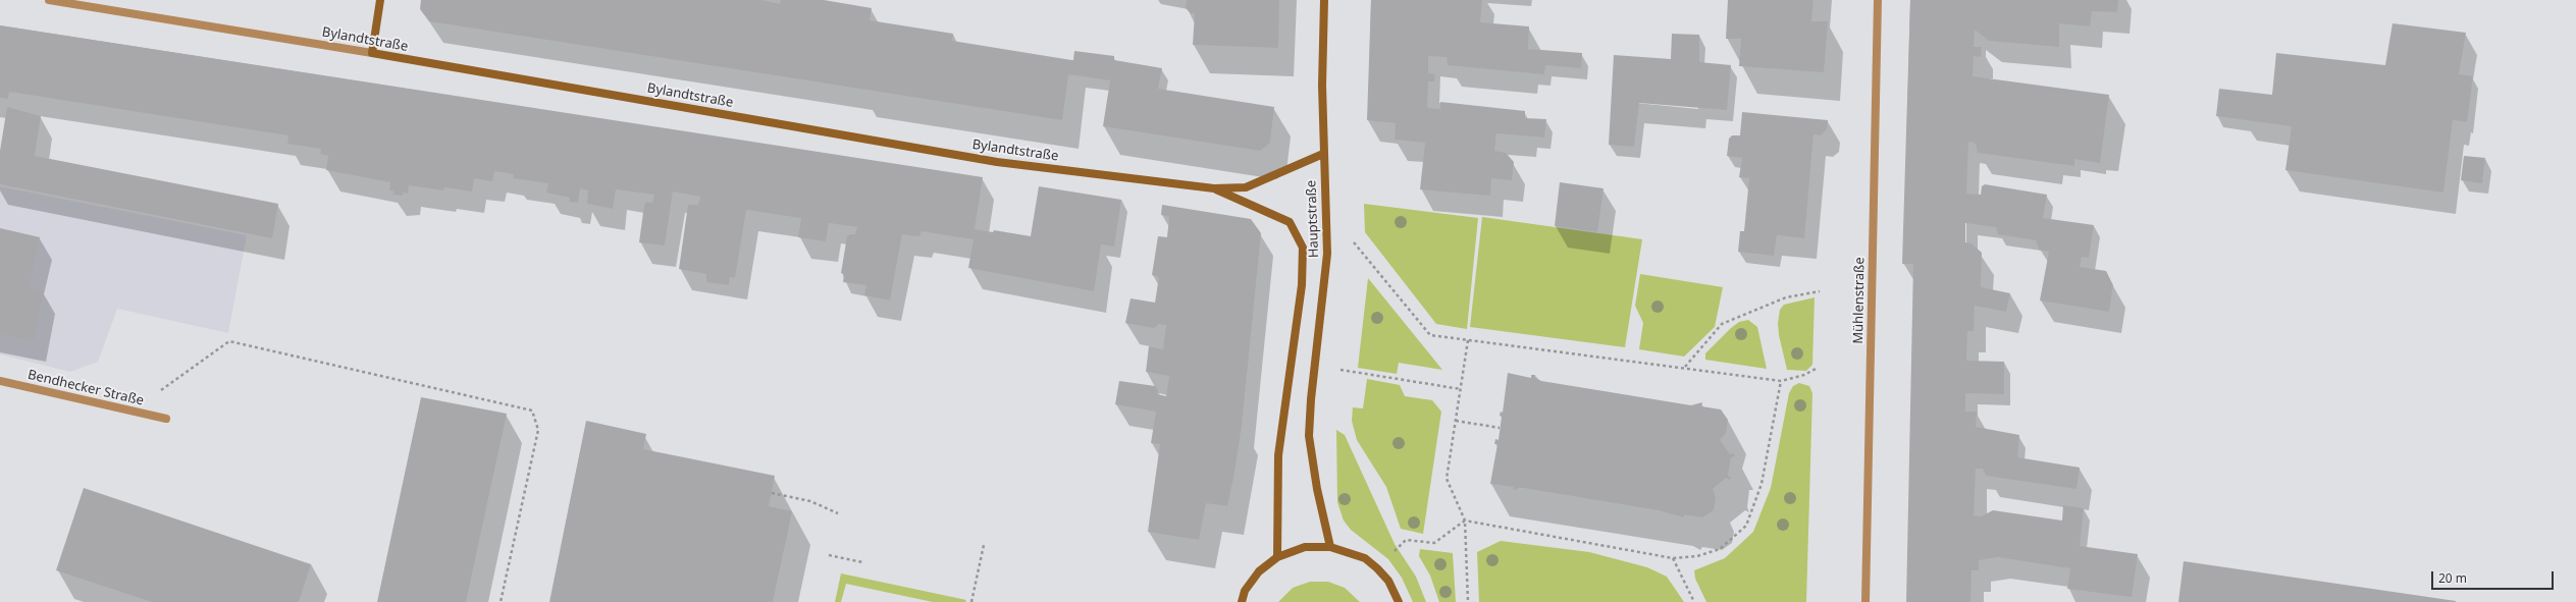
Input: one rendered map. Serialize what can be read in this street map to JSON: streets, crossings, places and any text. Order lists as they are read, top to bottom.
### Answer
{
  "streets": {
    "street": [
      "Bylandtstraße",
      "Hauptstraße",
      "Mühlenstraße",
      "Bendhecker Straße"
    ]
  },
  "crossings": [
    ["Bylandtstraße", "Hauptstraße"]
  ],
  "scale_bar": "20 m"
}
